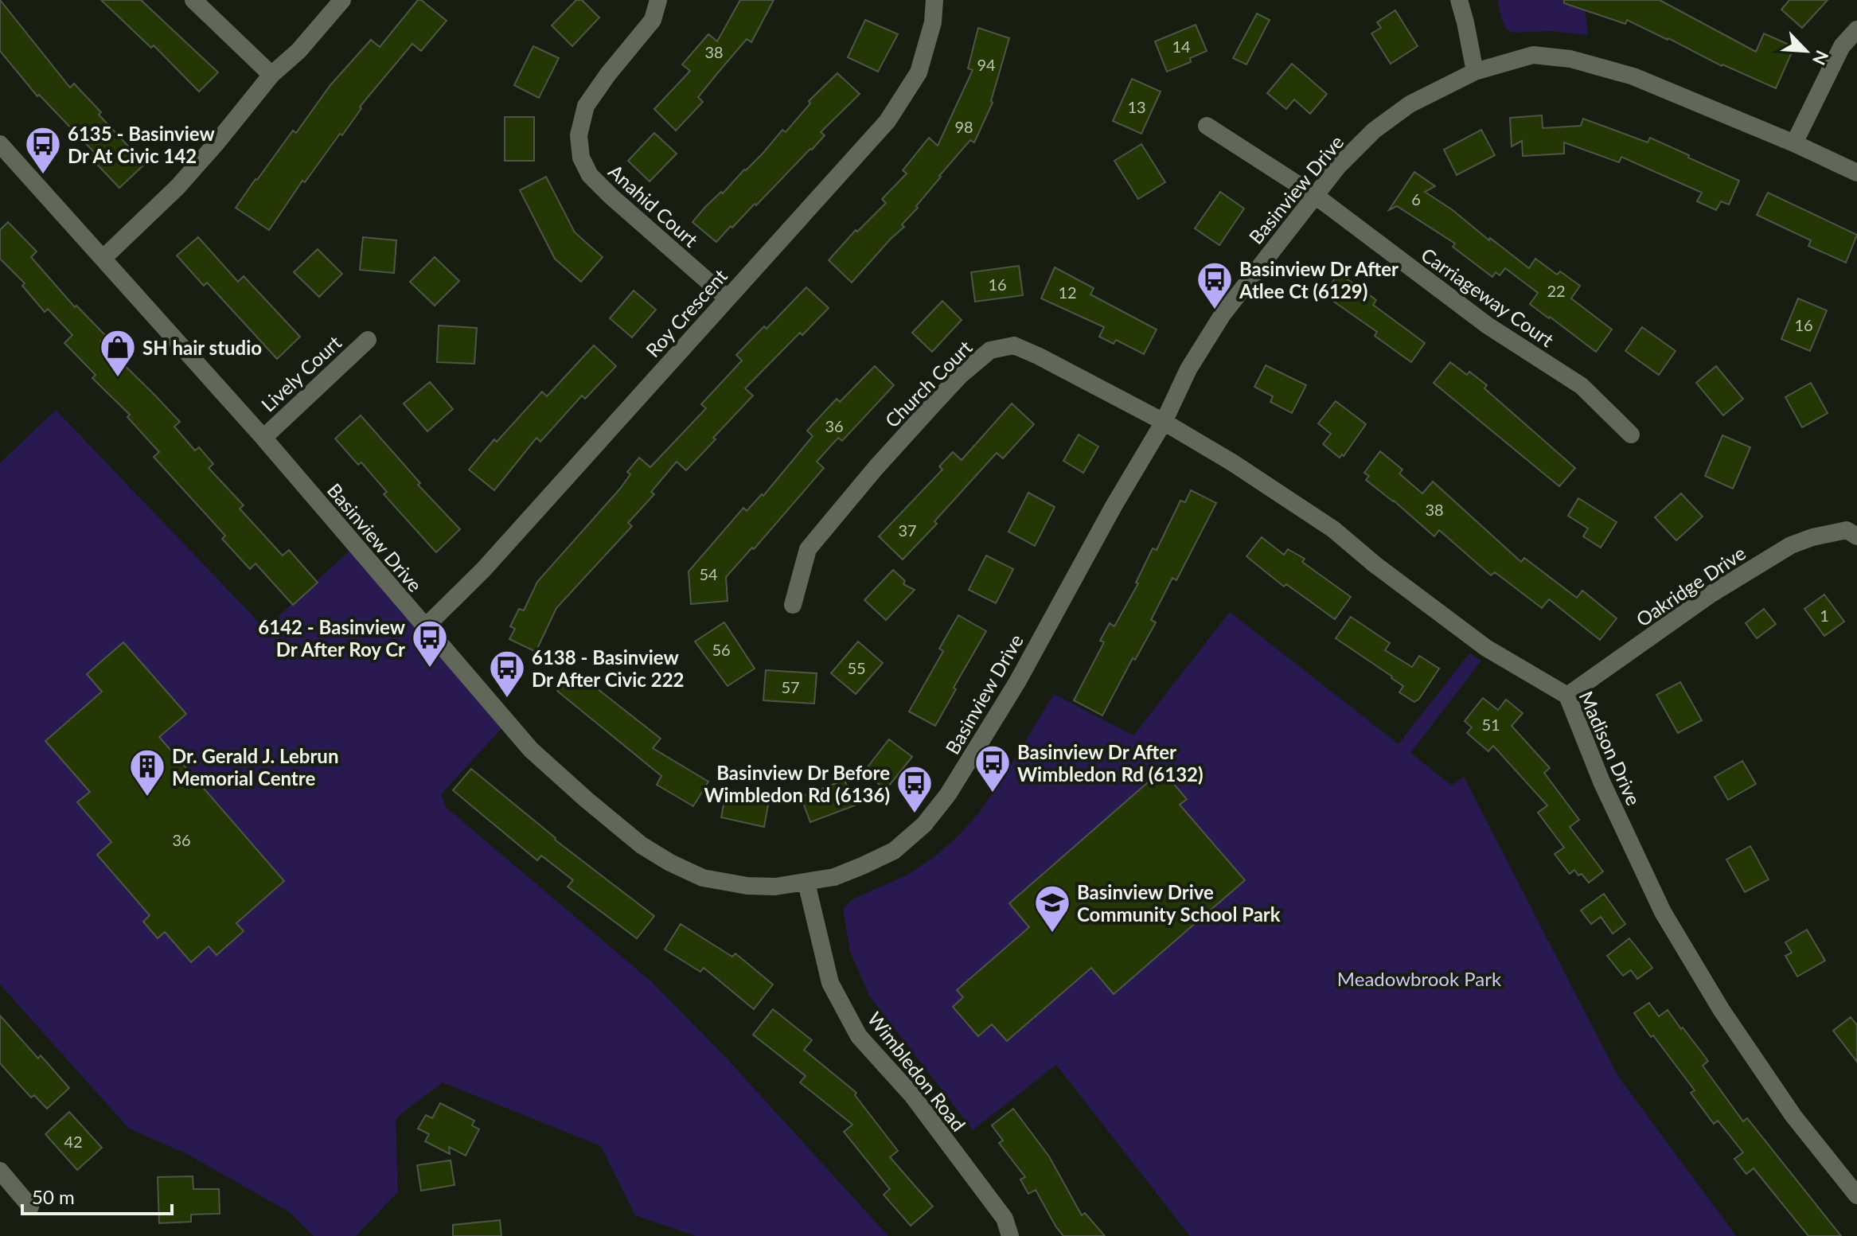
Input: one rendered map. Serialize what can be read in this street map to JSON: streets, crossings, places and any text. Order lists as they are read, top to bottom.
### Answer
{
  "streets": {
    "street": [
      "Basinview Drive",
      "Anahid Court",
      "Carriageway Court",
      "Roy Crescent",
      "Lively Court",
      "Church Court",
      "Oakridge Drive",
      "Madison Drive",
      "Wimbledon Road"
    ]
  },
  "crossings": [
    ["Basinview Drive", "Carriageway Court"],
    ["Basinview Drive", "Roy Crescent"],
    ["Basinview Drive", "Lively Court"],
    ["Basinview Drive", "Church Court"],
    ["Basinview Drive", "Madison Drive"],
    ["Basinview Drive", "Wimbledon Road"],
    ["Anahid Court", "Roy Crescent"],
    ["Church Court", "Madison Drive"],
    ["Oakridge Drive", "Madison Drive"]
  ],
  "parks": ["Meadowbrook Park"],
  "places": {
    "bus stop": [
      "6135 - Basinview Dr At Civic 142",
      "Basinview Dr After Atlee Ct (6129)",
      "6142 - Basinview Dr After Roy Cr",
      "6138 - Basinview Dr After Civic 222",
      "Basinview Dr After Wimbledon Rd (6132)",
      "Basinview Dr Before Wimbledon Rd (6136)"
    ],
    "shop": ["SH hair studio"],
    "building": ["Dr. Gerald J. Lebrun Memorial Centre"],
    "school or university": ["Basinview Drive Community School Park"]
  },
  "house_numbers": [
    "14",
    "38",
    "94",
    "13",
    "98",
    "6",
    "16",
    "22",
    "12",
    "16",
    "36",
    "38",
    "37",
    "54",
    "1",
    "56",
    "55",
    "57",
    "51",
    "36",
    "42"
  ],
  "scale_bar": "50 m",
  "north": "bottom right"
}
